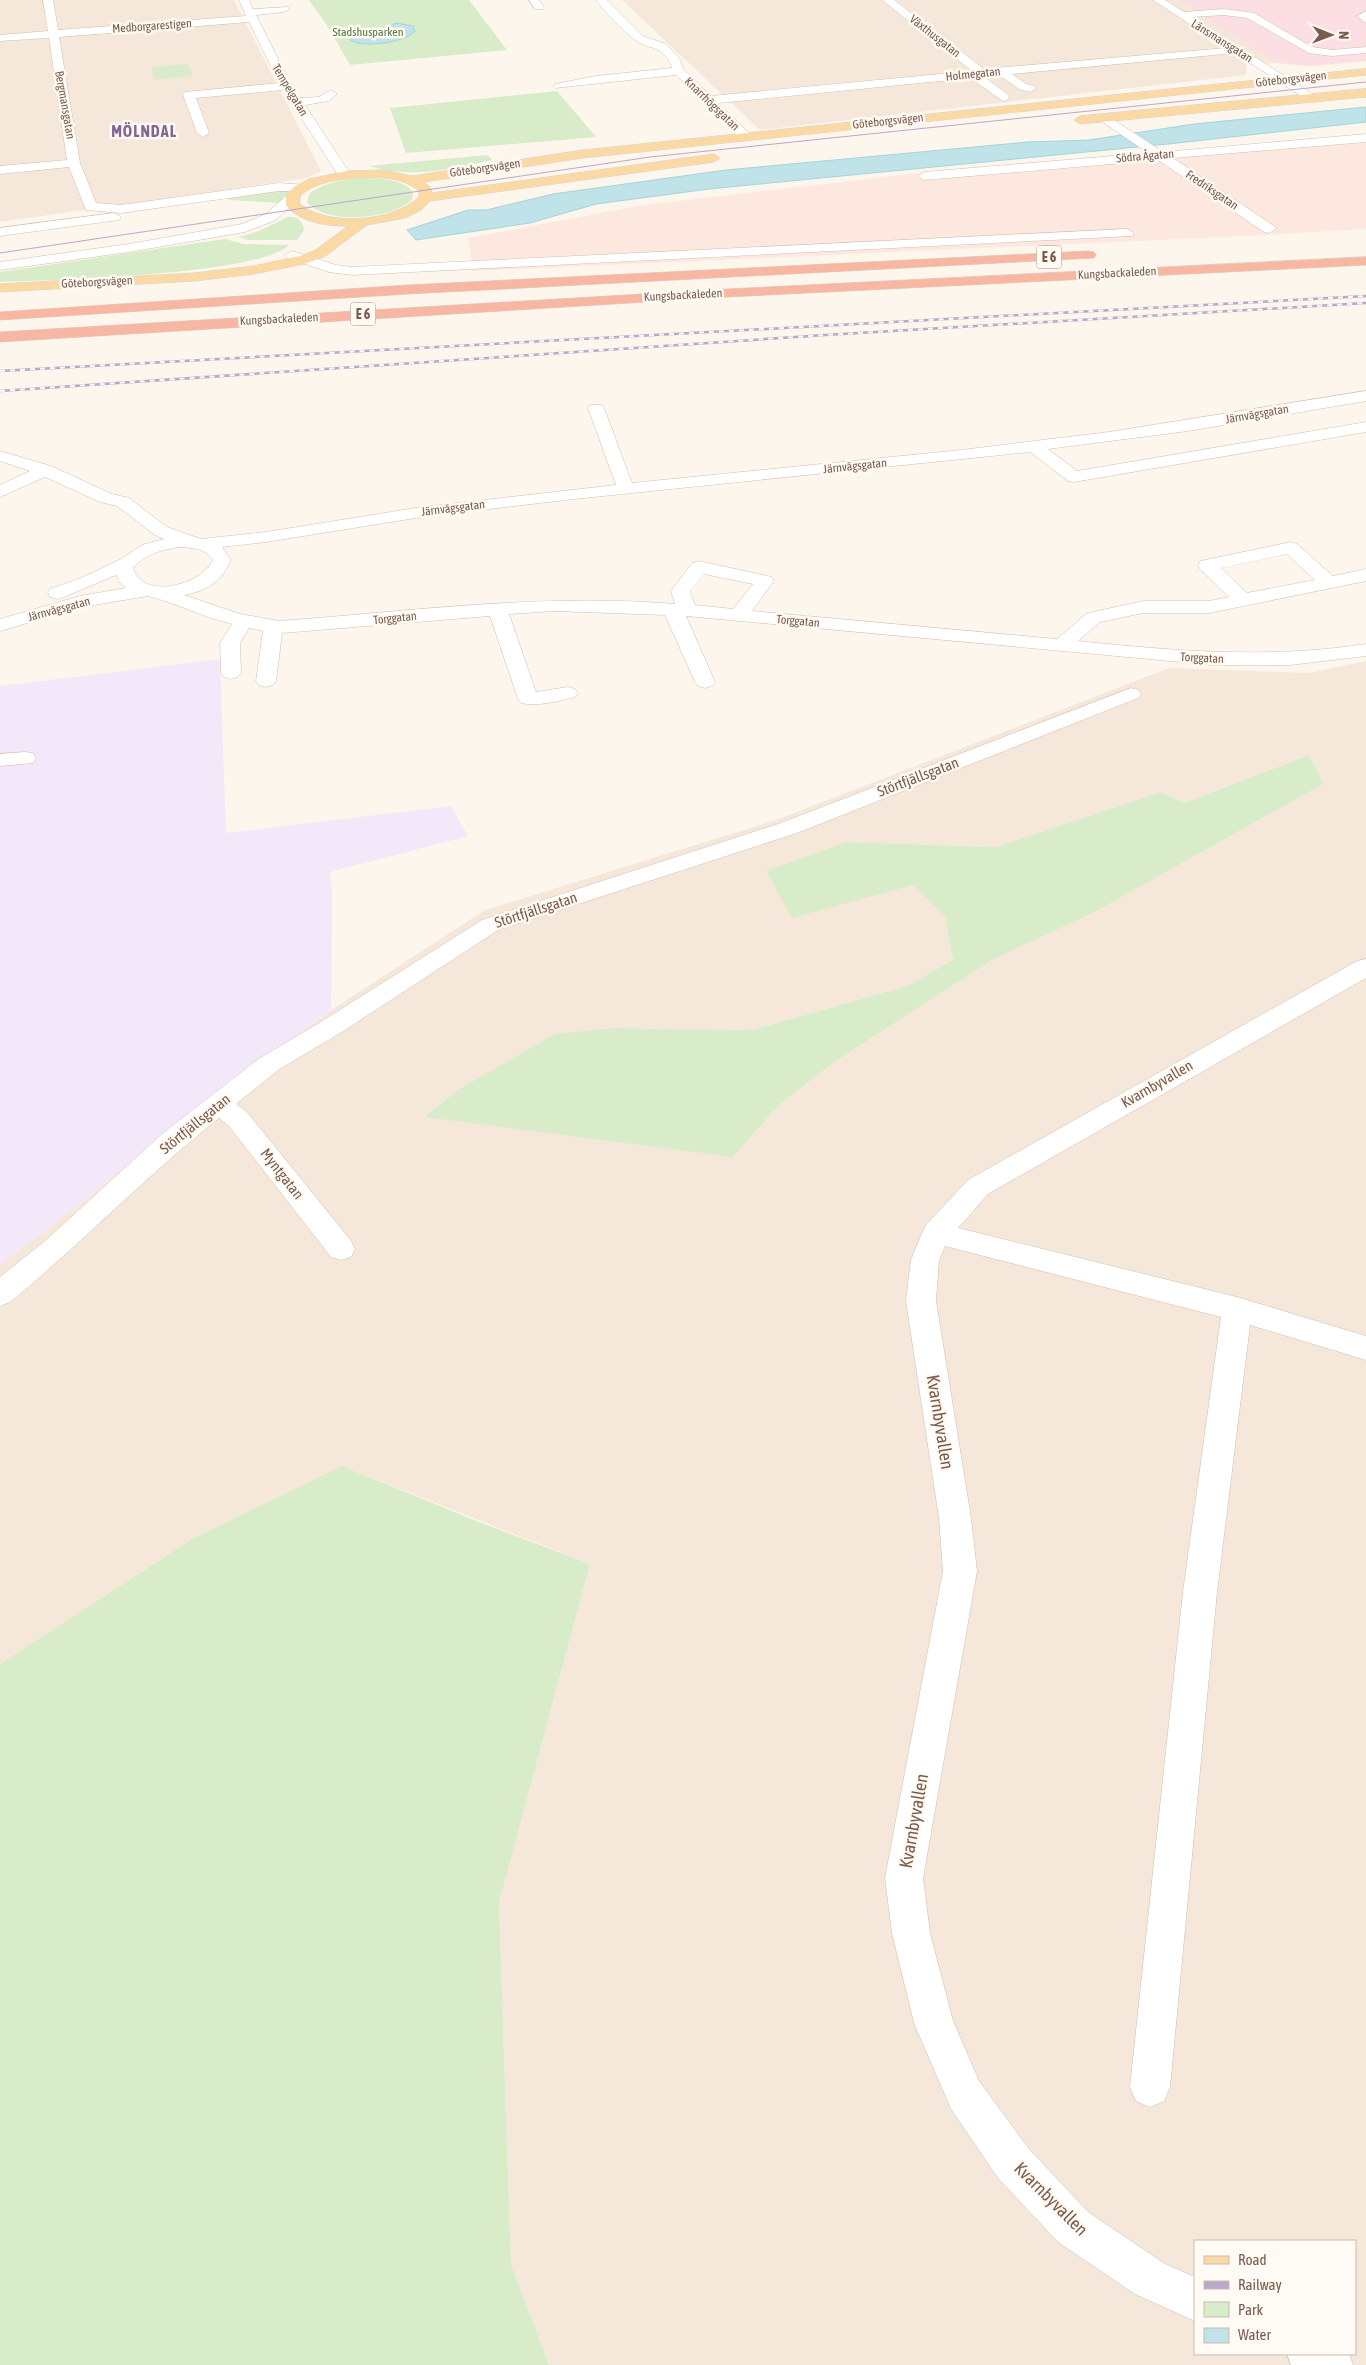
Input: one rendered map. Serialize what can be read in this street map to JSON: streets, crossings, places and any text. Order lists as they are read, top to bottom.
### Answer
{
  "streets": {
    "highway": ["E 6", "Kungsbackaleden"],
    "main road": ["Göteborgsvägen"],
    "street": [
      "Medborgarestigen",
      "Växthusgatan",
      "Länsmansgatan",
      "Holmegatan",
      "Tempelgatan",
      "Knarrhögsgatan",
      "Bergmansgatan",
      "Södra Ågatan",
      "Fredriksgatan",
      "Järnvägsgatan",
      "Torggatan",
      "Störtfjällsgatan",
      "Kvarnbyvallen",
      "Myntgatan"
    ]
  },
  "crossings": [
    ["Medborgarestigen", "Tempelgatan"],
    ["Medborgarestigen", "Bergmansgatan"],
    ["Växthusgatan", "Holmegatan"],
    ["Länsmansgatan", "Holmegatan"],
    ["Länsmansgatan", "Göteborgsvägen"],
    ["Holmegatan", "Knarrhögsgatan"],
    ["Göteborgsvägen", "Tempelgatan"],
    ["Göteborgsvägen", "Knarrhögsgatan"],
    ["Göteborgsvägen", "Bergmansgatan"],
    ["Göteborgsvägen", "Fredriksgatan"],
    ["Södra Ågatan", "Fredriksgatan"],
    ["Järnvägsgatan", "Torggatan"],
    ["Störtfjällsgatan", "Myntgatan"]
  ],
  "districts": ["MÖLNDAL"],
  "parks": ["Stadshusparken"],
  "legend": [
    "Road",
    "Railway",
    "Park",
    "Water"
  ],
  "north": "right"
}
